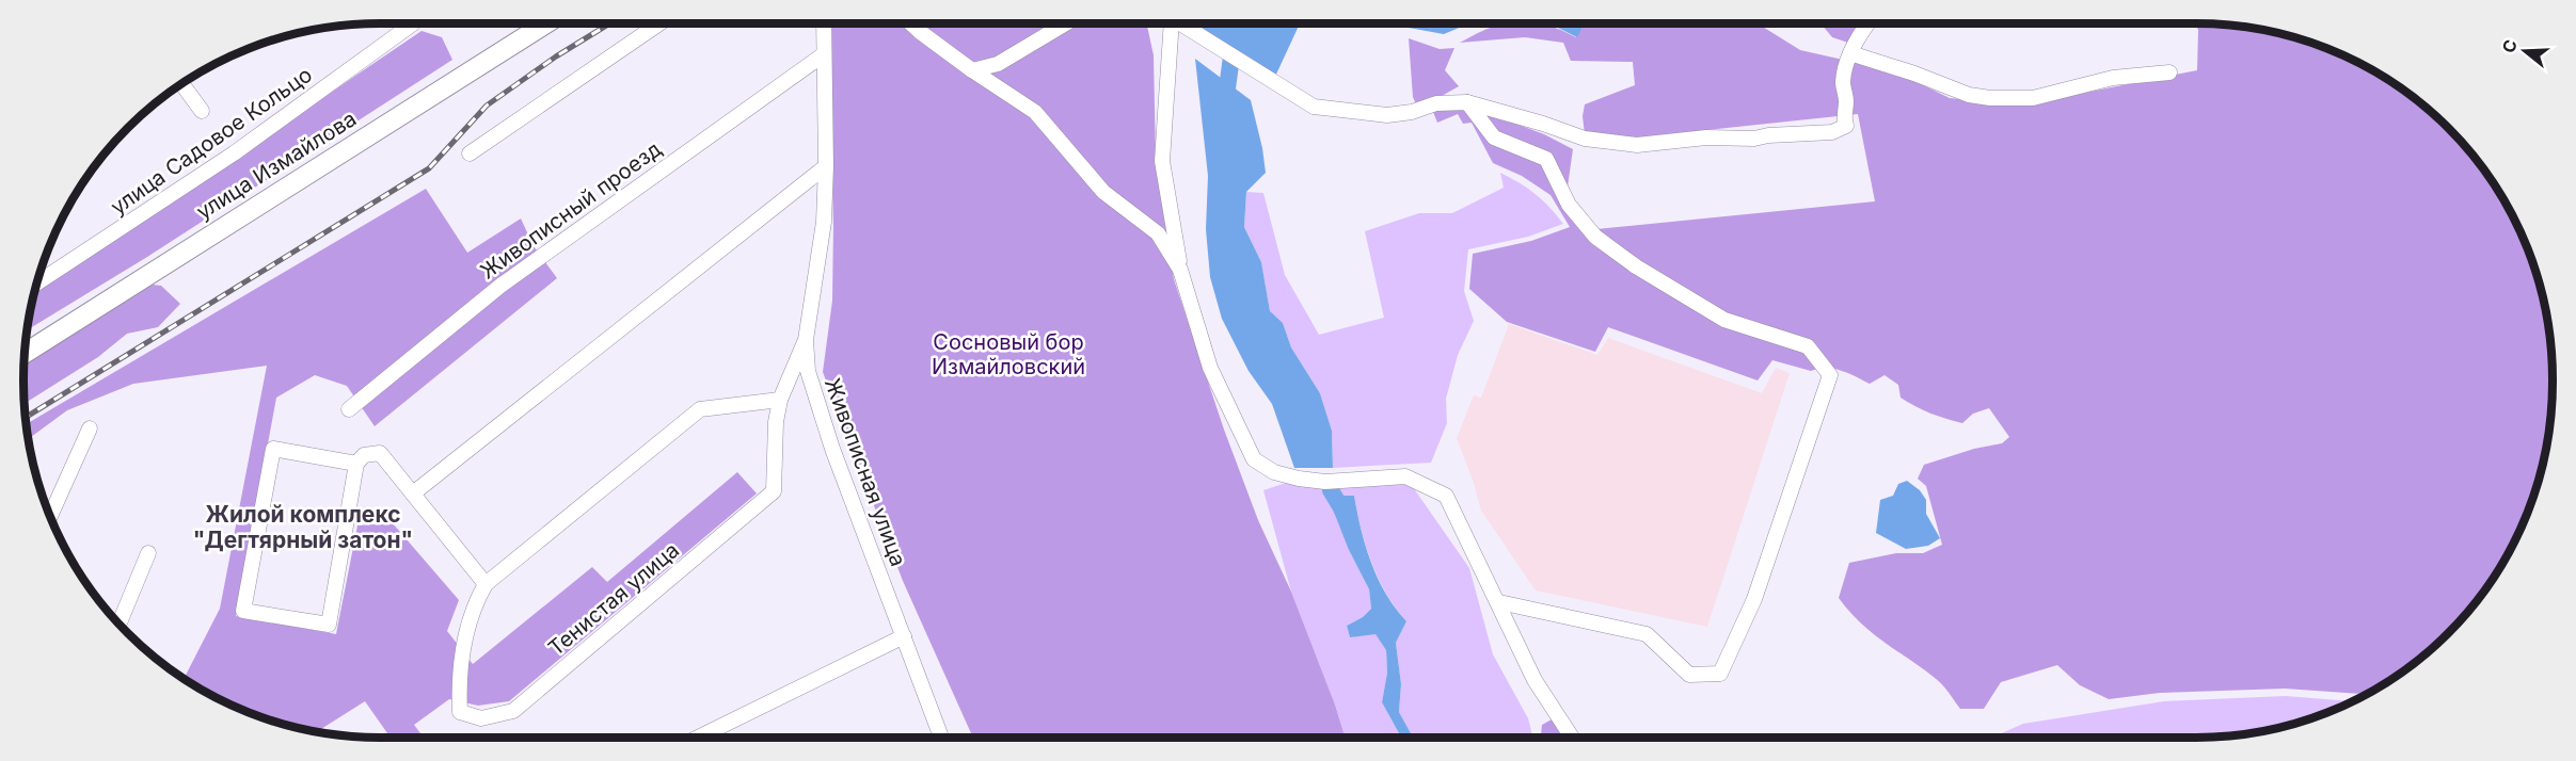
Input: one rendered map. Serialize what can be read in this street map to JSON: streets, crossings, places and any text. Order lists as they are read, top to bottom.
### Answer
{
  "streets": {
    "main road": ["улица Измайлова"],
    "street": [
      "улица Садовое Кольцо",
      "Живописный проезд",
      "Живописная улица",
      "Тенистая улица"
    ]
  },
  "crossings": [
    ["Живописный проезд", "Живописная улица"],
    ["Живописная улица", "Тенистая улица"]
  ],
  "districts": ["Жилой комплекс \"Дегтярный затон\""],
  "parks": ["Сосновый бор Измайловский"],
  "north": "left"
}
